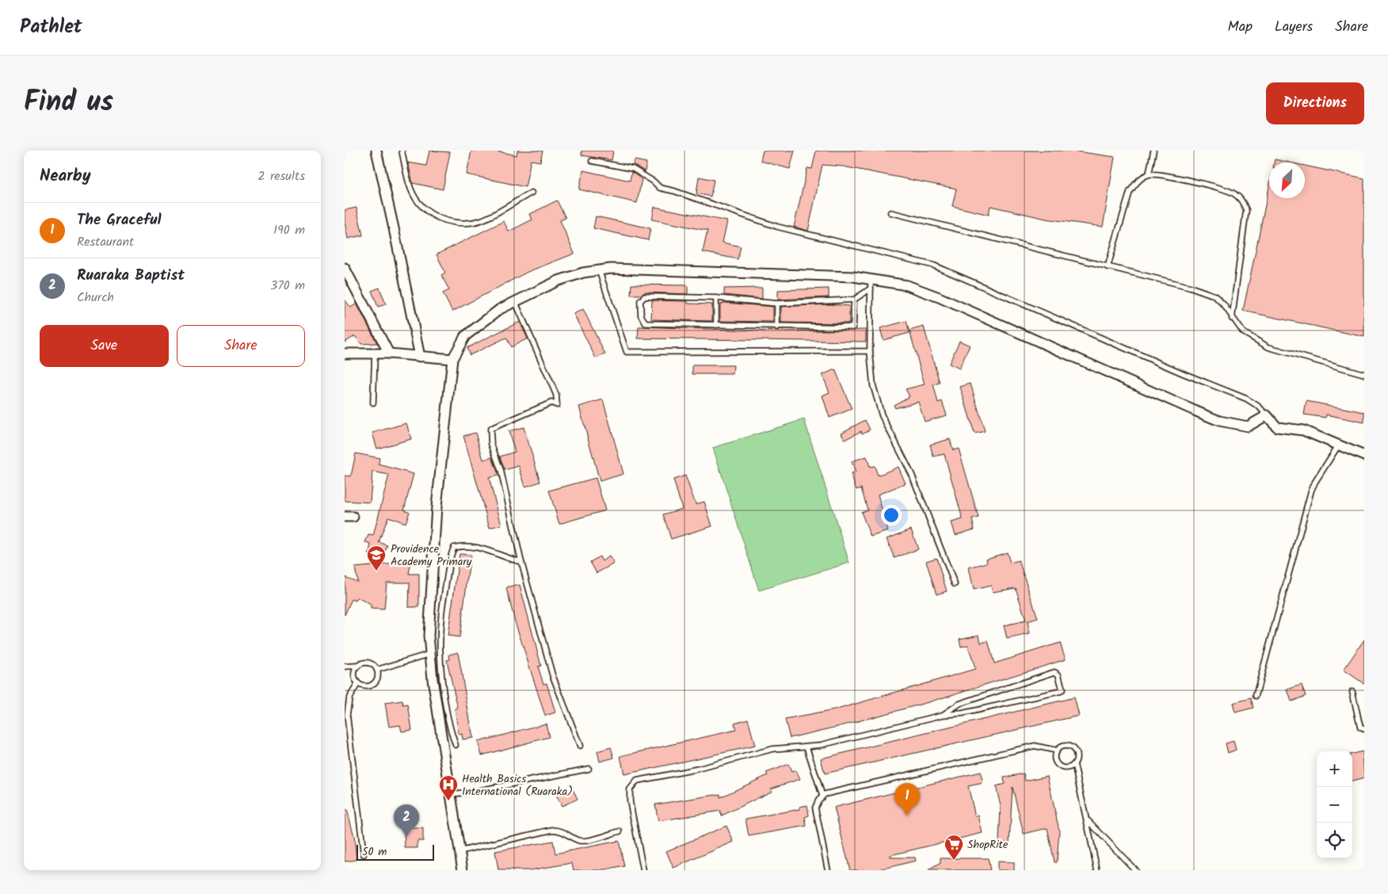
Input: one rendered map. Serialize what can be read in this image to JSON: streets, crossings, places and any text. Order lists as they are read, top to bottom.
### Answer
{
  "places": {
    "school or university": ["Providence Academy Primary"],
    "hospital": ["Health Basics International (Ruaraka)"],
    "supermarket": ["ShopRite"]
  },
  "scale_bar": "50 m",
  "north": "bottom left",
  "page": {
    "header": "Pathlet",
    "nav": ["Map", "Layers", "Share"],
    "title": "Find us",
    "buttons": [
      "Directions",
      ["Save", "Share"]
    ],
    "heading": ["Nearby", "2 results"],
    "list": [
      {
        "mark": "1",
        "name": "The Graceful",
        "note": "Restaurant",
        "value": "190 m"
      },
      {
        "mark": "2",
        "name": "Ruaraka Baptist",
        "note": "Church",
        "value": "370 m"
      }
    ],
    "map_buttons": ["+", "−"],
    "pins": ["1", "2"],
    "scale": "50 m"
  }
}
